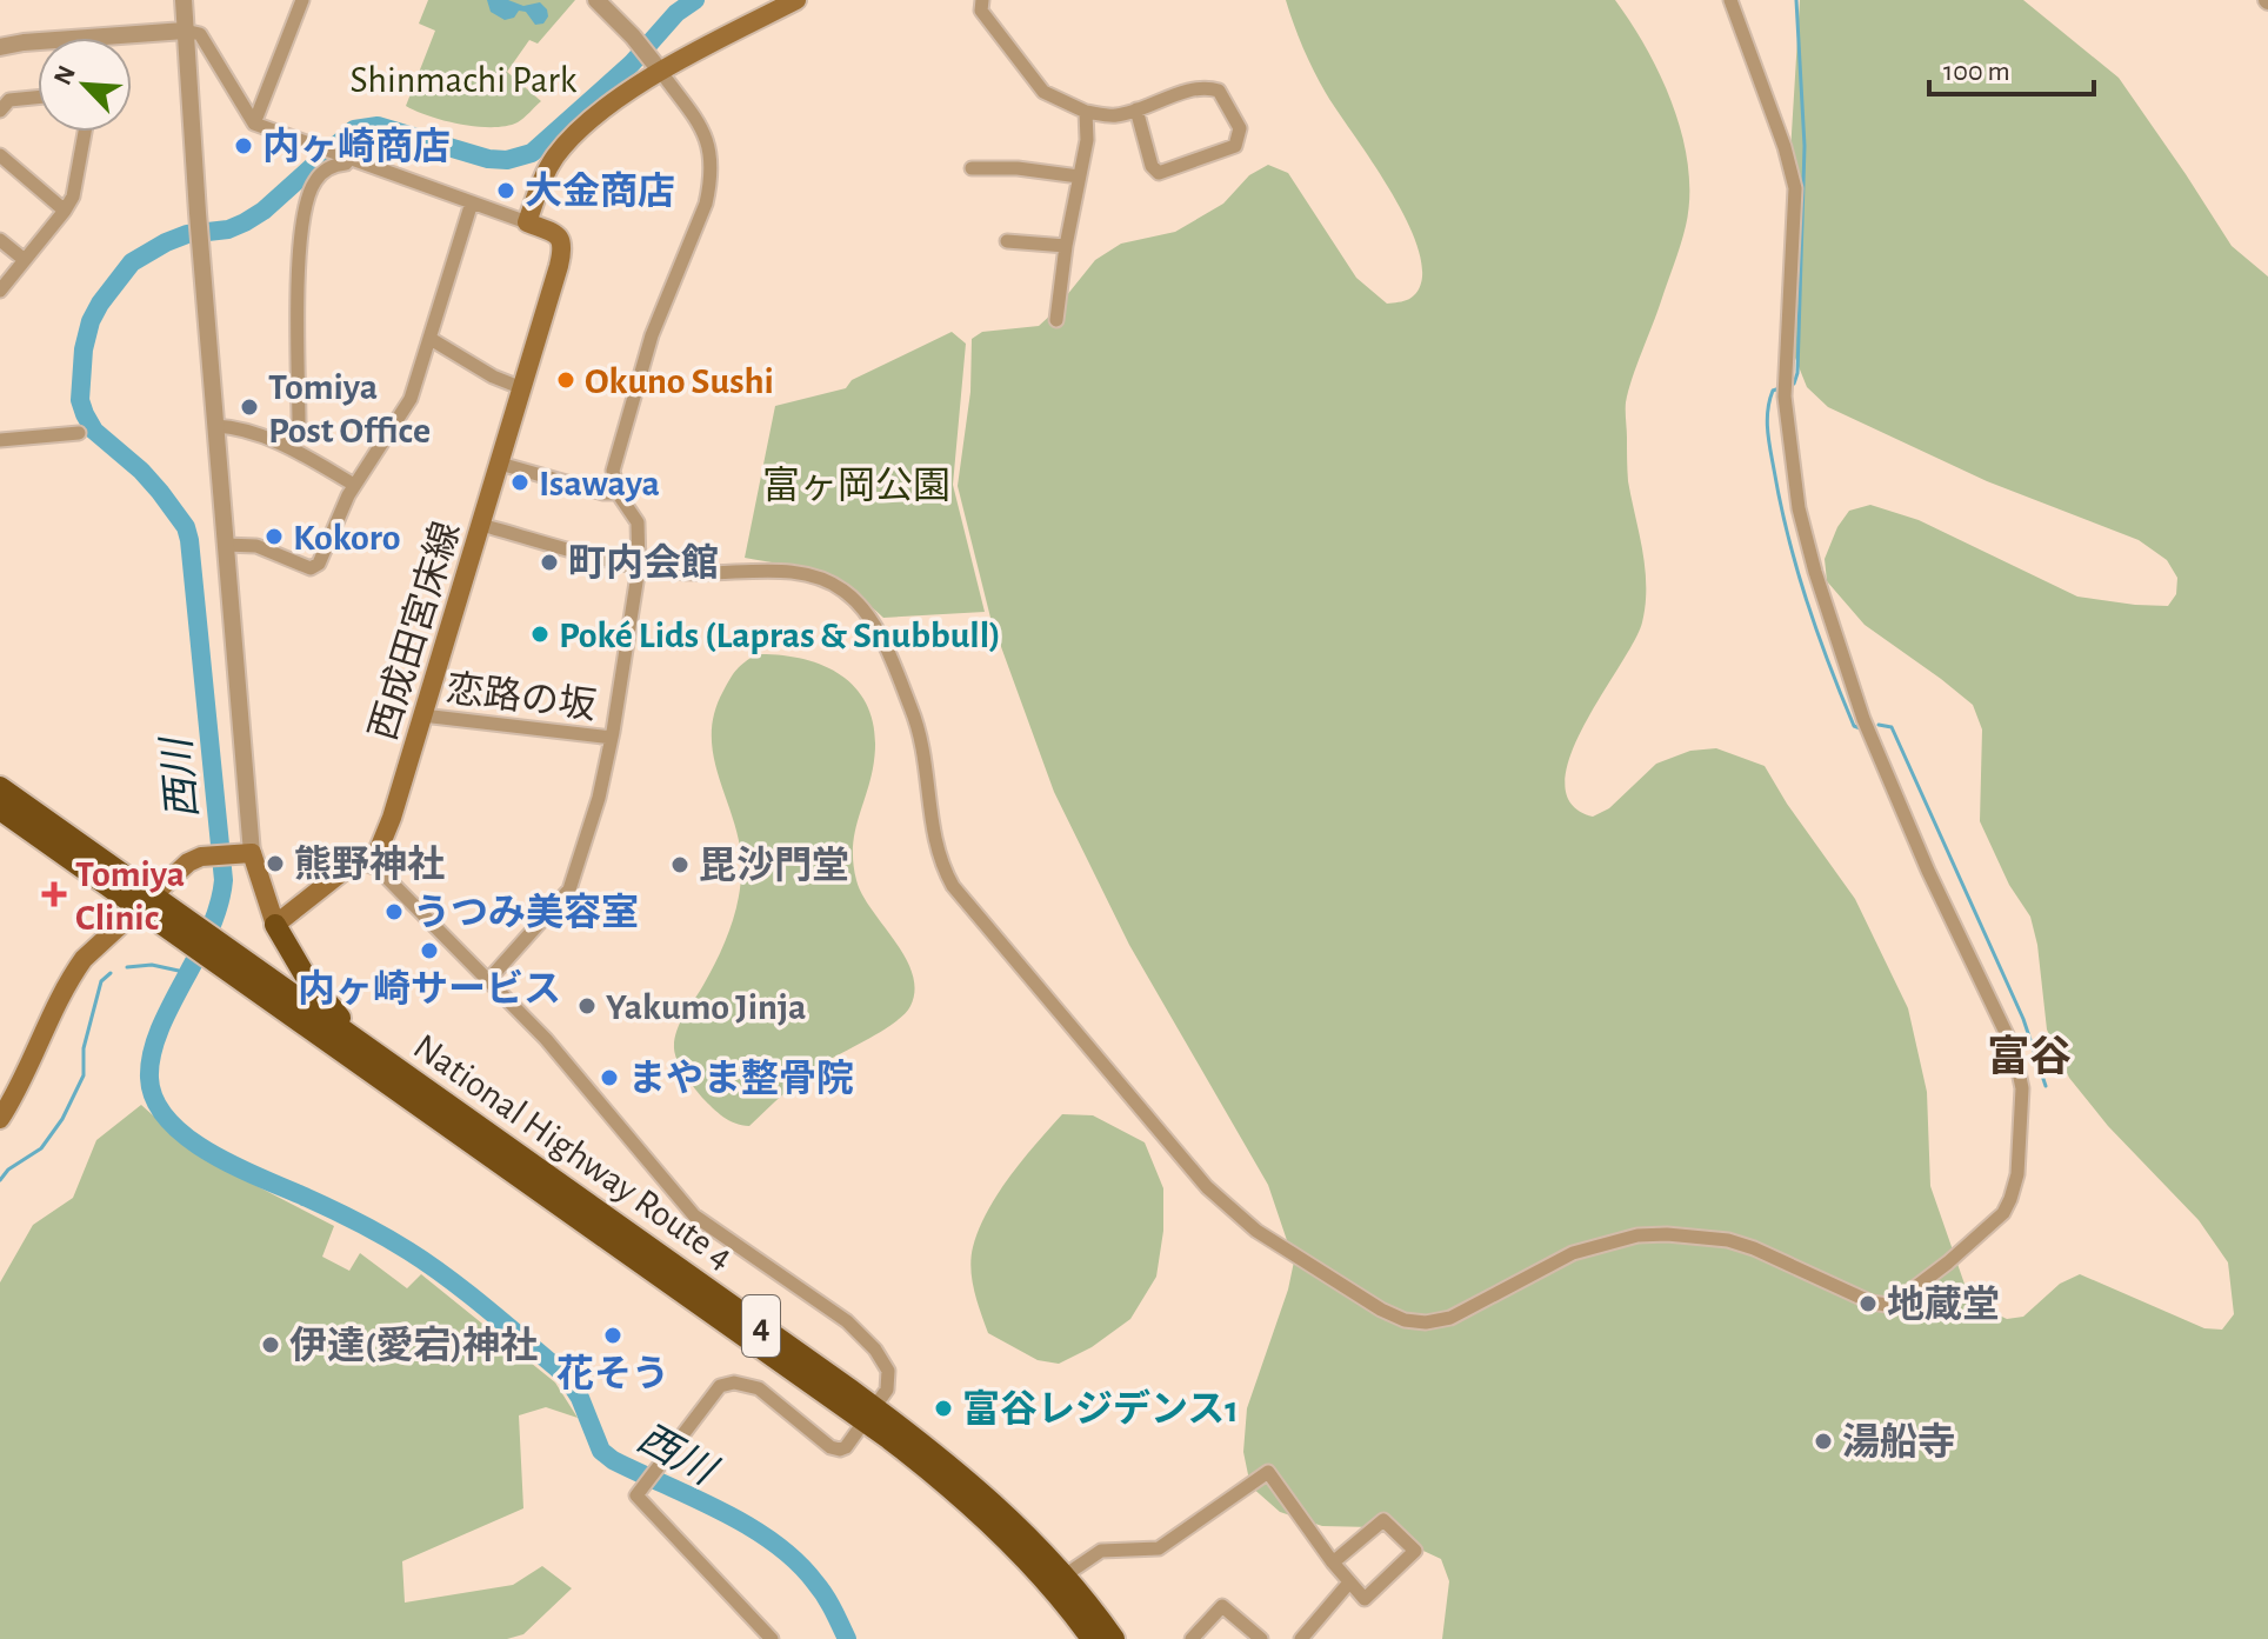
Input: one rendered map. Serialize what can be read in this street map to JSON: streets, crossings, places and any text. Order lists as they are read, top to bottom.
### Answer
{
  "streets": {
    "highway": ["National Highway Route 4", "4"],
    "main road": ["西成田宮床線"],
    "street": ["恋路の坂"]
  },
  "crossings": [
    ["西成田宮床線", "恋路の坂"],
    ["National Highway Route 4", "4"]
  ],
  "districts": ["富谷"],
  "water": ["西川"],
  "parks": ["Shinmachi Park", "富ヶ岡公園"],
  "places": {
    "other": [
      "内ヶ崎商店",
      "大金商店",
      "Okuno Sushi",
      "Tomiya Post Office",
      "Isawaya",
      "Kokoro",
      "町内会館",
      "Poké Lids (Lapras & Snubbull)",
      "熊野神社",
      "毘沙門堂",
      "うつみ美容室",
      "内ヶ崎サービス",
      "Yakumo Jinja",
      "まやま整骨院",
      "地蔵堂",
      "花そう",
      "伊達(愛宕)神社",
      "富谷レジデンス1",
      "湯船寺"
    ],
    "health": ["Tomiya Clinic"]
  },
  "scale_bar": "100 m",
  "north": "top left"
}
